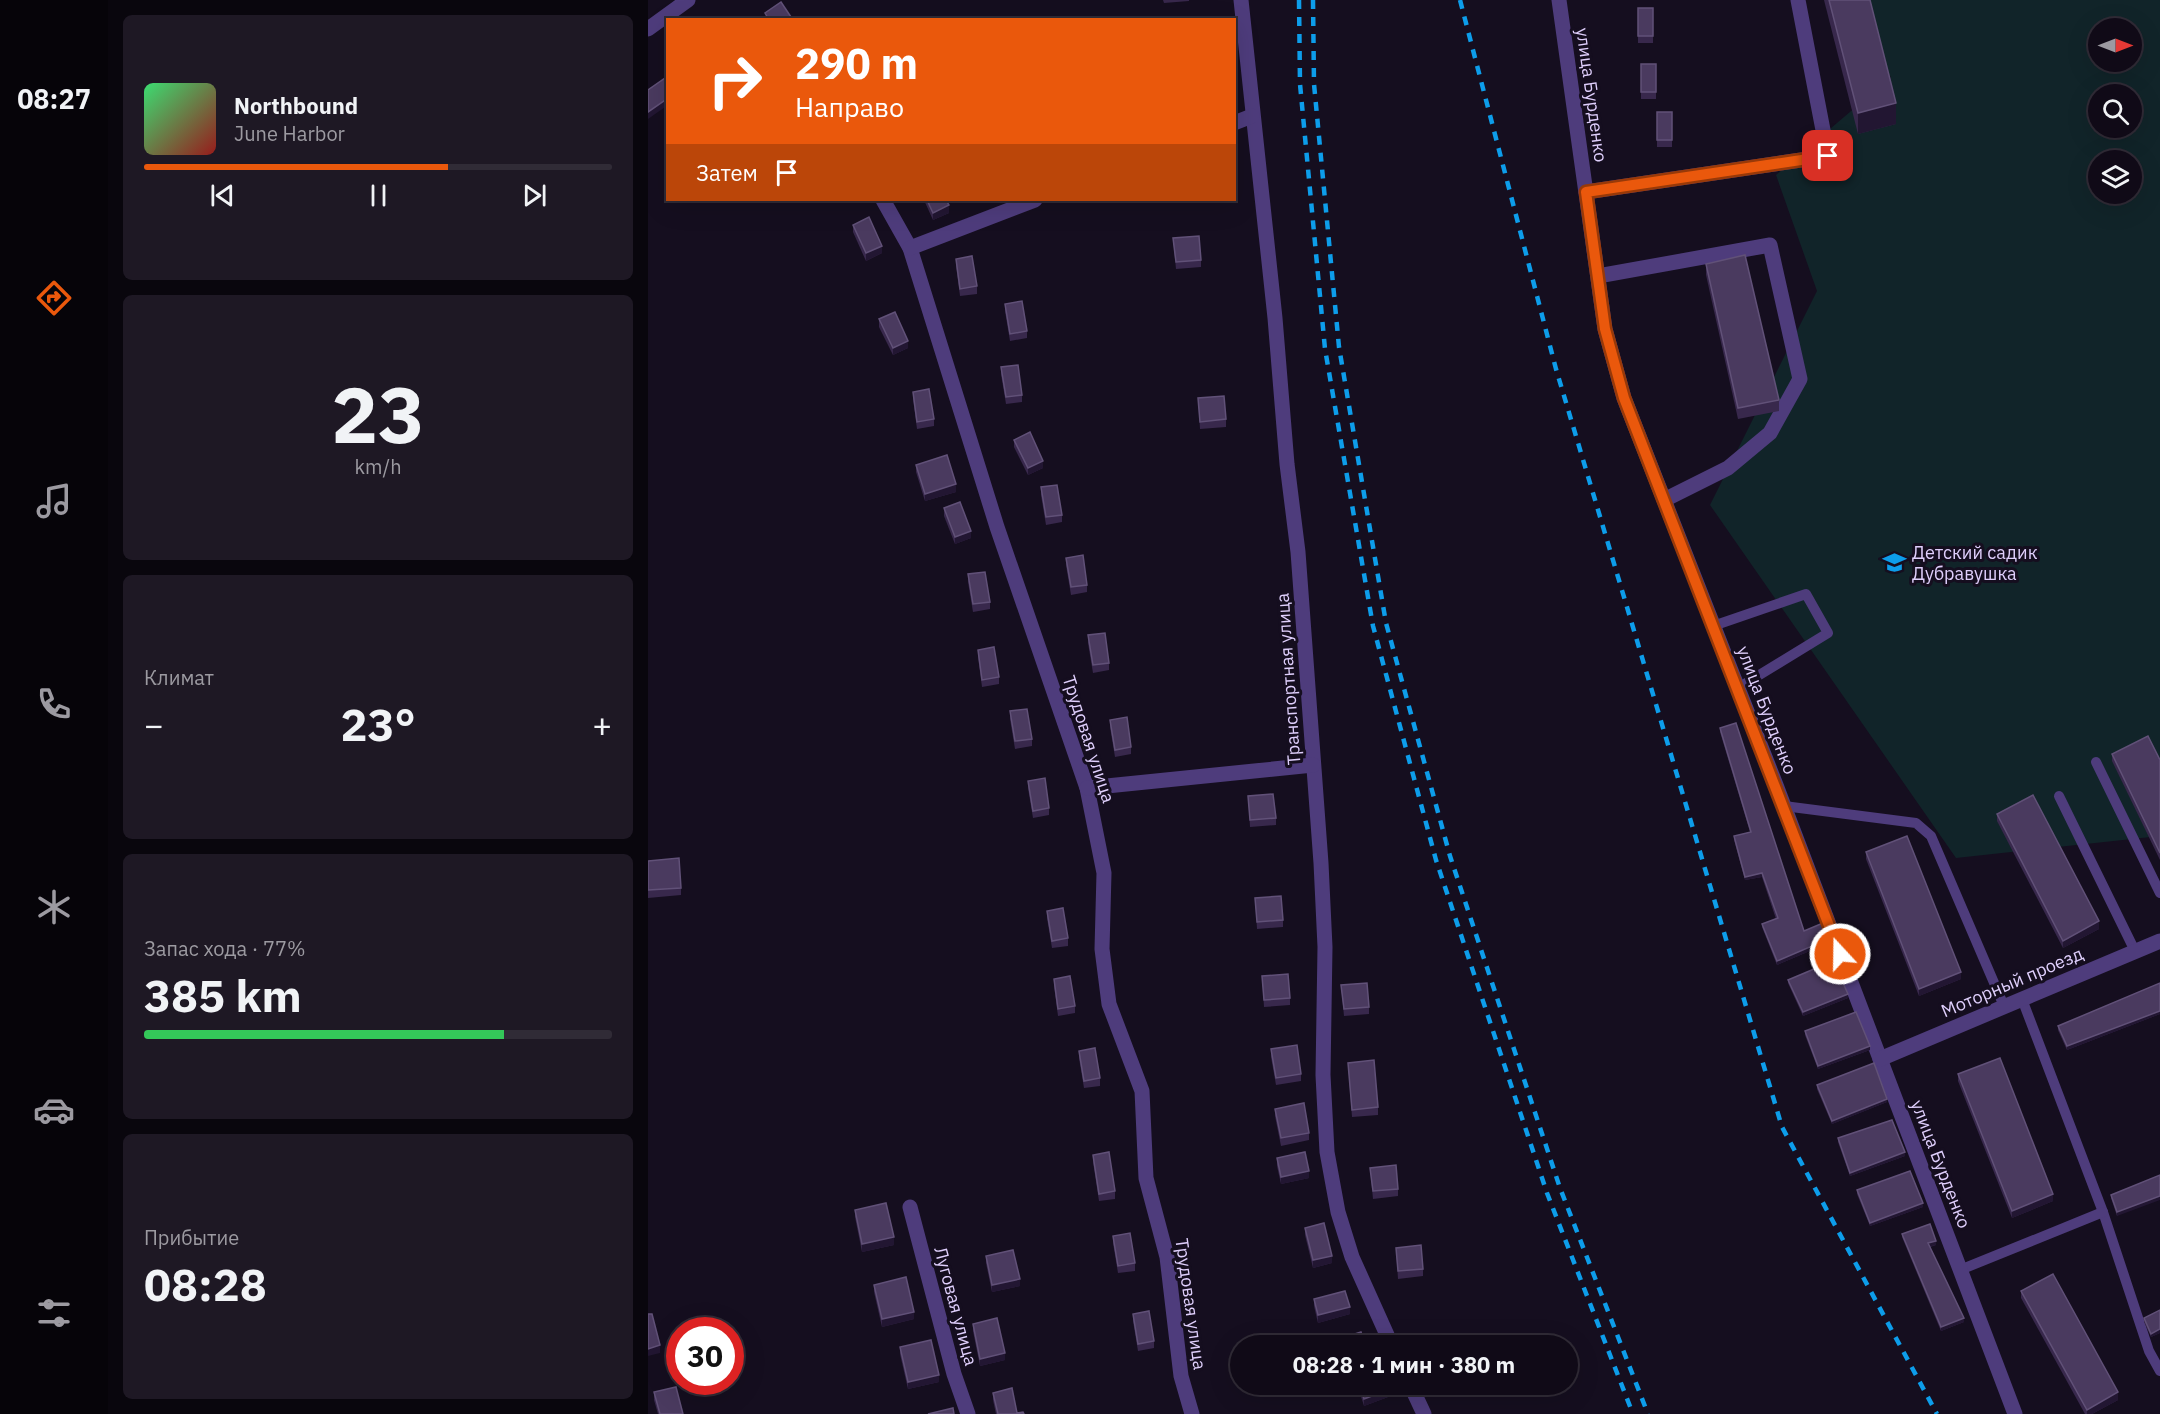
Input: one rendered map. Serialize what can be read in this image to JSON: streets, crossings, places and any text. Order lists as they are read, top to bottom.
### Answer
{
  "streets": {
    "street": [
      "улица Бурденко",
      "Транспортная улица",
      "Трудовая улица",
      "Моторный проезд",
      "Луговая улица"
    ]
  },
  "crossings": [
    ["улица Бурденко", "Моторный проезд"]
  ],
  "places": {
    "school or university": ["Детский садик Дубравушка"]
  },
  "north": "right",
  "page": {
    "tabs": "08:27",
    "turn": ["290 m", "Направо"],
    "song": ["Northbound", "June Harbor"],
    "then": "Затем",
    "tile": [
      ["23", "km/h"],
      "Климат",
      ["Запас хода · 77%", "385 km"],
      ["Прибытие", "08:28"]
    ],
    "heat": ["−", "23°", "+"],
    "limit": "30",
    "trip": "08:28 · 1 мин · 380 m"
  }
}
